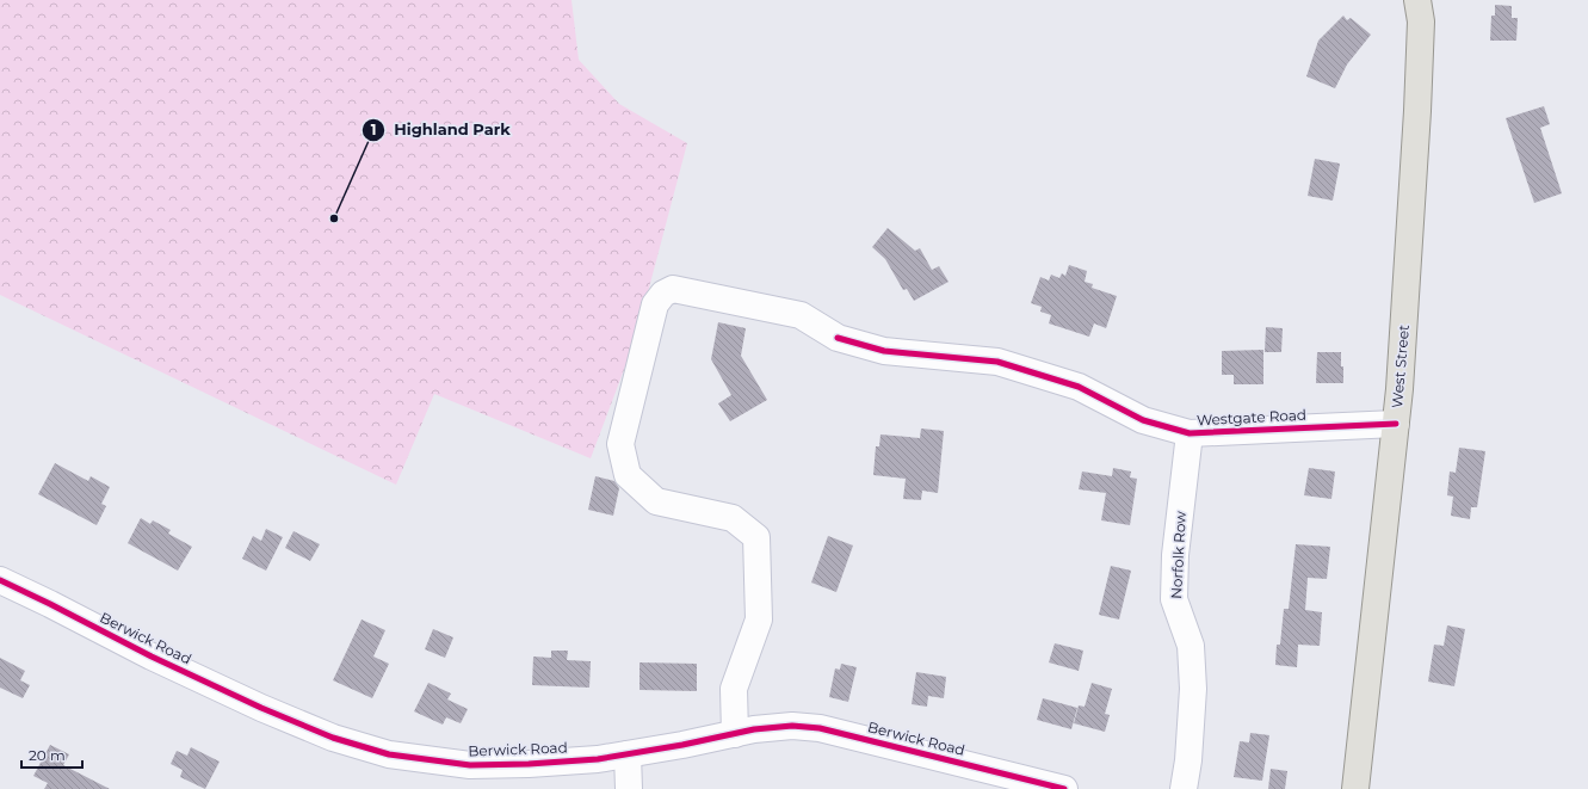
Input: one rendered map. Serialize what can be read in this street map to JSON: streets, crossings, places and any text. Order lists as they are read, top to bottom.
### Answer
{
  "streets": {
    "main road": ["West Street"],
    "street": ["Westgate Road", "Norfolk Row", "Berwick Road"]
  },
  "crossings": [
    ["West Street", "Westgate Road"],
    ["Westgate Road", "Norfolk Row"],
    ["Westgate Road", "Berwick Road"]
  ],
  "places": ["Highland Park"],
  "scale_bar": "20 m"
}
